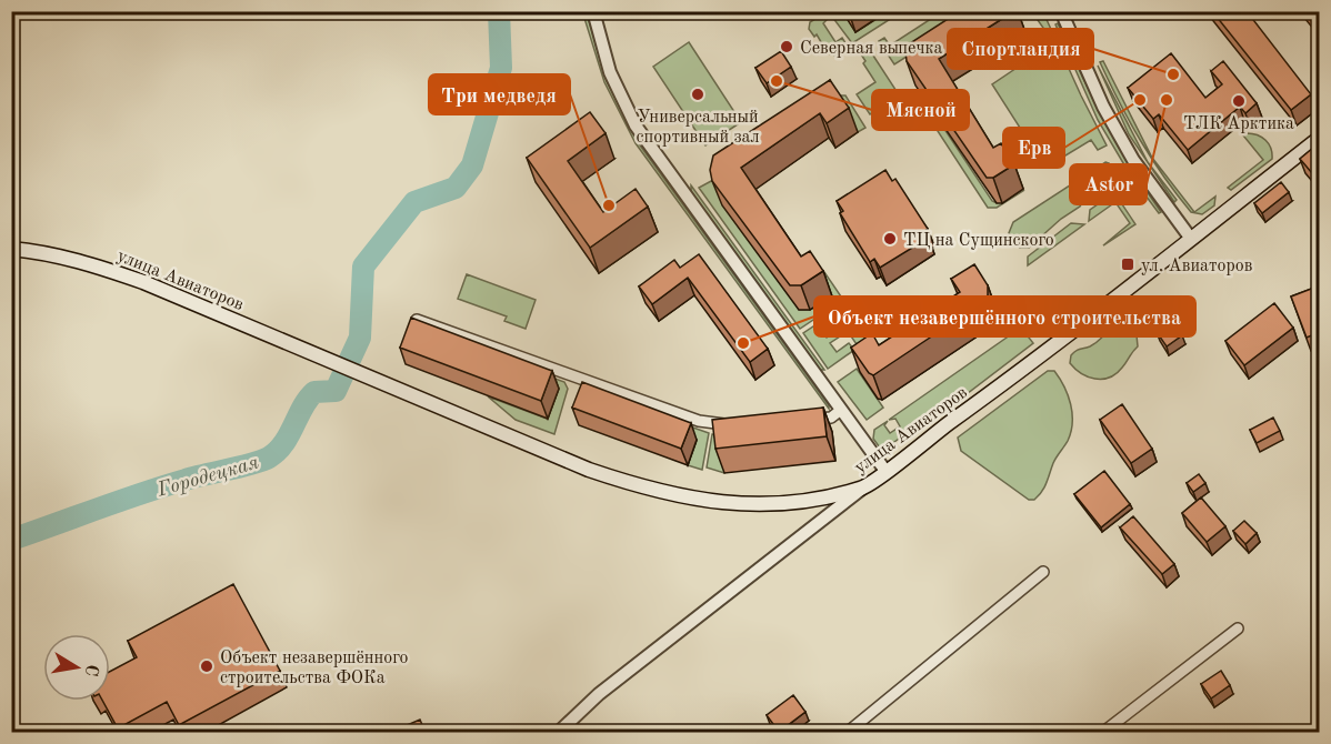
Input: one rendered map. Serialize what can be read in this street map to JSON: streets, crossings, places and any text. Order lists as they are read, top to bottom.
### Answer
{
  "streets": {
    "main road": ["улица Авиаторов"]
  },
  "water": ["Городецкая"],
  "places": {
    "other": [
      "Северная выпечка",
      "Спортландия",
      "Мясной",
      "Универсальный спортивный зал",
      "Ерв",
      "Astor",
      "ТЛК Арктика",
      "Три медведя",
      "ТЦ на Сущинского",
      "Объект незавершённого строительства",
      "Объект незавершённого строительства ФОКа"
    ],
    "transit": ["ул. Авиаторов"]
  },
  "north": "right"
}
